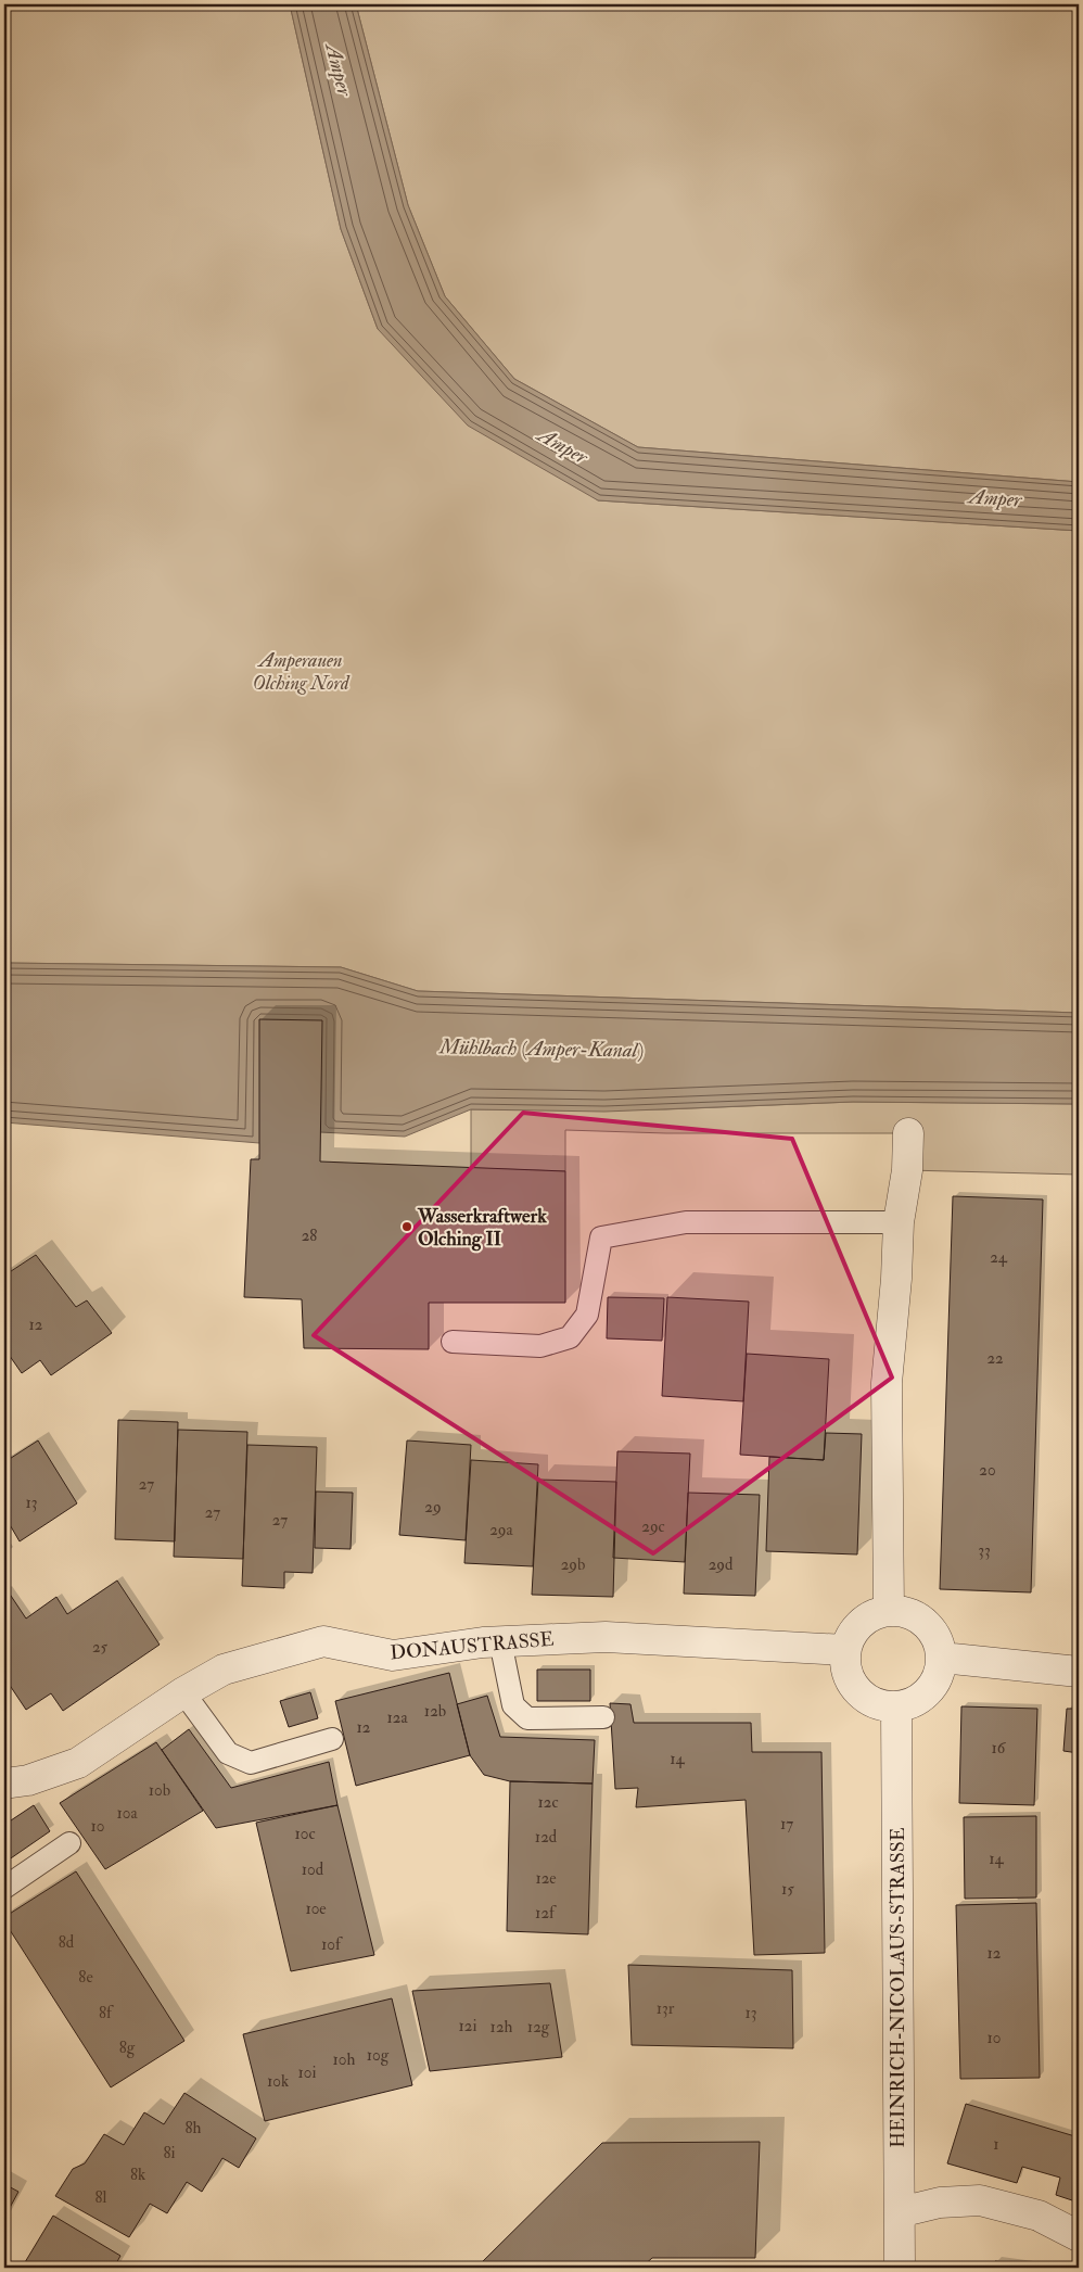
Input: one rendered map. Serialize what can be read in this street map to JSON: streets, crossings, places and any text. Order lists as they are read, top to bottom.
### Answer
{
  "streets": {
    "street": ["DONAUSTRASSE", "HEINRICH-NICOLAUS-STRASSE"]
  },
  "crossings": [
    ["DONAUSTRASSE", "HEINRICH-NICOLAUS-STRASSE"]
  ],
  "water": ["Amper", "Mühlbach (Amper-Kanal)"],
  "parks": ["Amperauen Olching Nord"],
  "places": ["Wasserkraftwerk Olching II"],
  "house_numbers": [
    "28",
    "24",
    "12",
    "22",
    "20",
    "27",
    "13",
    "29",
    "27",
    "27",
    "29c",
    "29a",
    "33",
    "29b",
    "29d",
    "25",
    "12b",
    "12a",
    "12",
    "16",
    "14",
    "10b",
    "12c",
    "10a",
    "17",
    "10",
    "10c",
    "12d",
    "14",
    "10d",
    "12e",
    "15",
    "10e",
    "12f",
    "8d",
    "10f",
    "12",
    "8e",
    "13r",
    "8f",
    "13",
    "12i",
    "12h",
    "12g",
    "10",
    "8g",
    "10g",
    "10h",
    "10i",
    "10k",
    "8h",
    "1",
    "8i",
    "8k",
    "8l"
  ]
}
